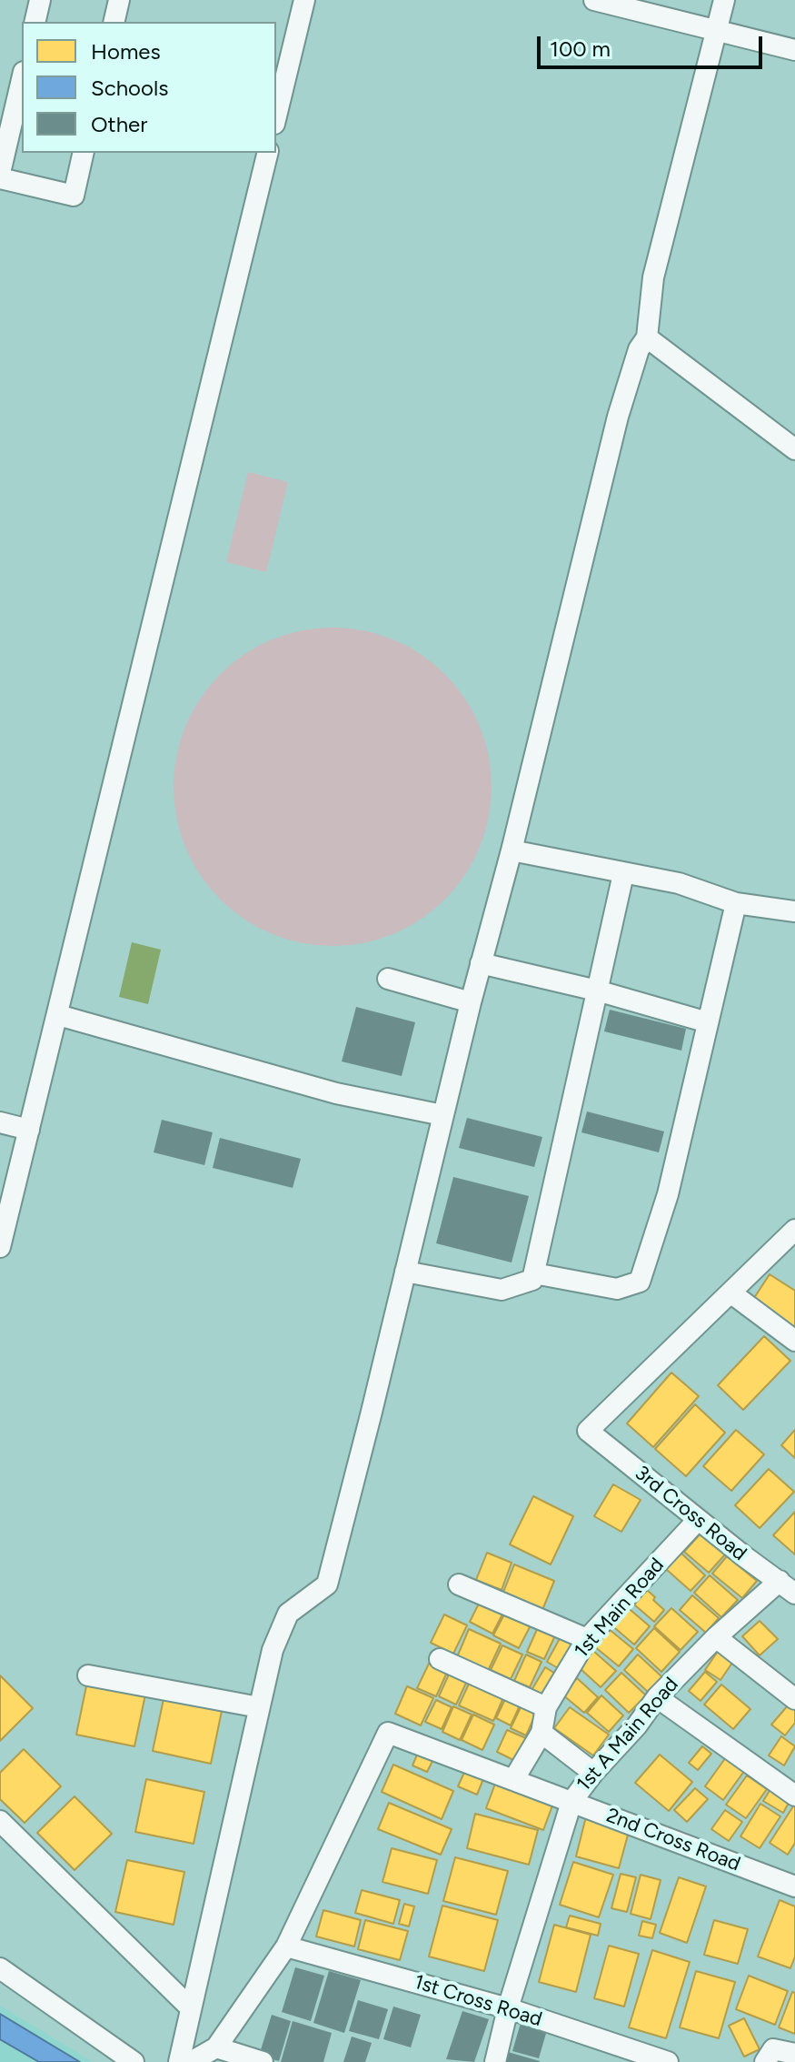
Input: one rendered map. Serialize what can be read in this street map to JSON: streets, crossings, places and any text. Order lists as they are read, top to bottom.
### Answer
{
  "streets": {
    "street": [
      "3rd Cross Road",
      "1st Main Road",
      "1st A Main Road",
      "2nd Cross Road",
      "1st Cross Road"
    ]
  },
  "crossings": [
    ["3rd Cross Road", "1st Main Road"],
    ["3rd Cross Road", "1st A Main Road"],
    ["1st Main Road", "2nd Cross Road"],
    ["1st A Main Road", "2nd Cross Road"],
    ["1st A Main Road", "1st Cross Road"],
    ["2nd Cross Road", "1st Cross Road"]
  ],
  "legend": ["Homes", "Schools", "Other"],
  "scale_bar": "100 m"
}
